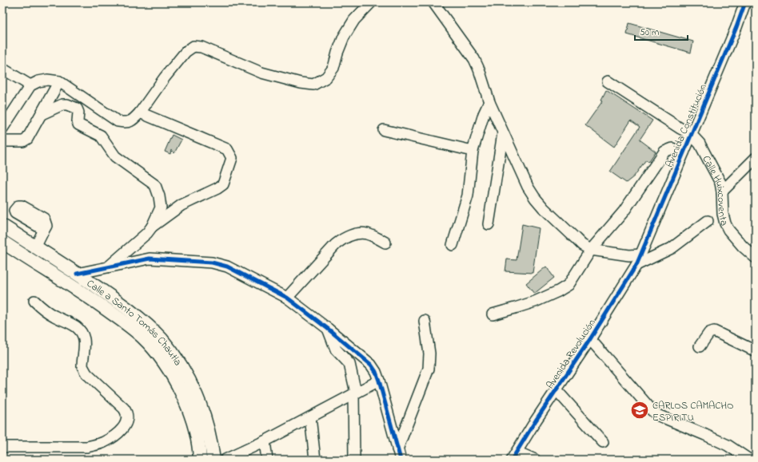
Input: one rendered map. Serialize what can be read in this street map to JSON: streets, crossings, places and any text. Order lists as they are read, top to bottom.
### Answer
{
  "streets": {
    "main road": ["Calle a Santo Tomás Chautla"],
    "street": ["Avenida Constitución", "Calle Huixcoventa", "Avenida Revolución"]
  },
  "crossings": [
    ["Avenida Constitución", "Calle Huixcoventa"],
    ["Avenida Constitución", "Avenida Revolución"]
  ],
  "places": {
    "school or university": ["CARLOS CAMACHO ESPIRITU"]
  },
  "scale_bar": "50 m"
}
